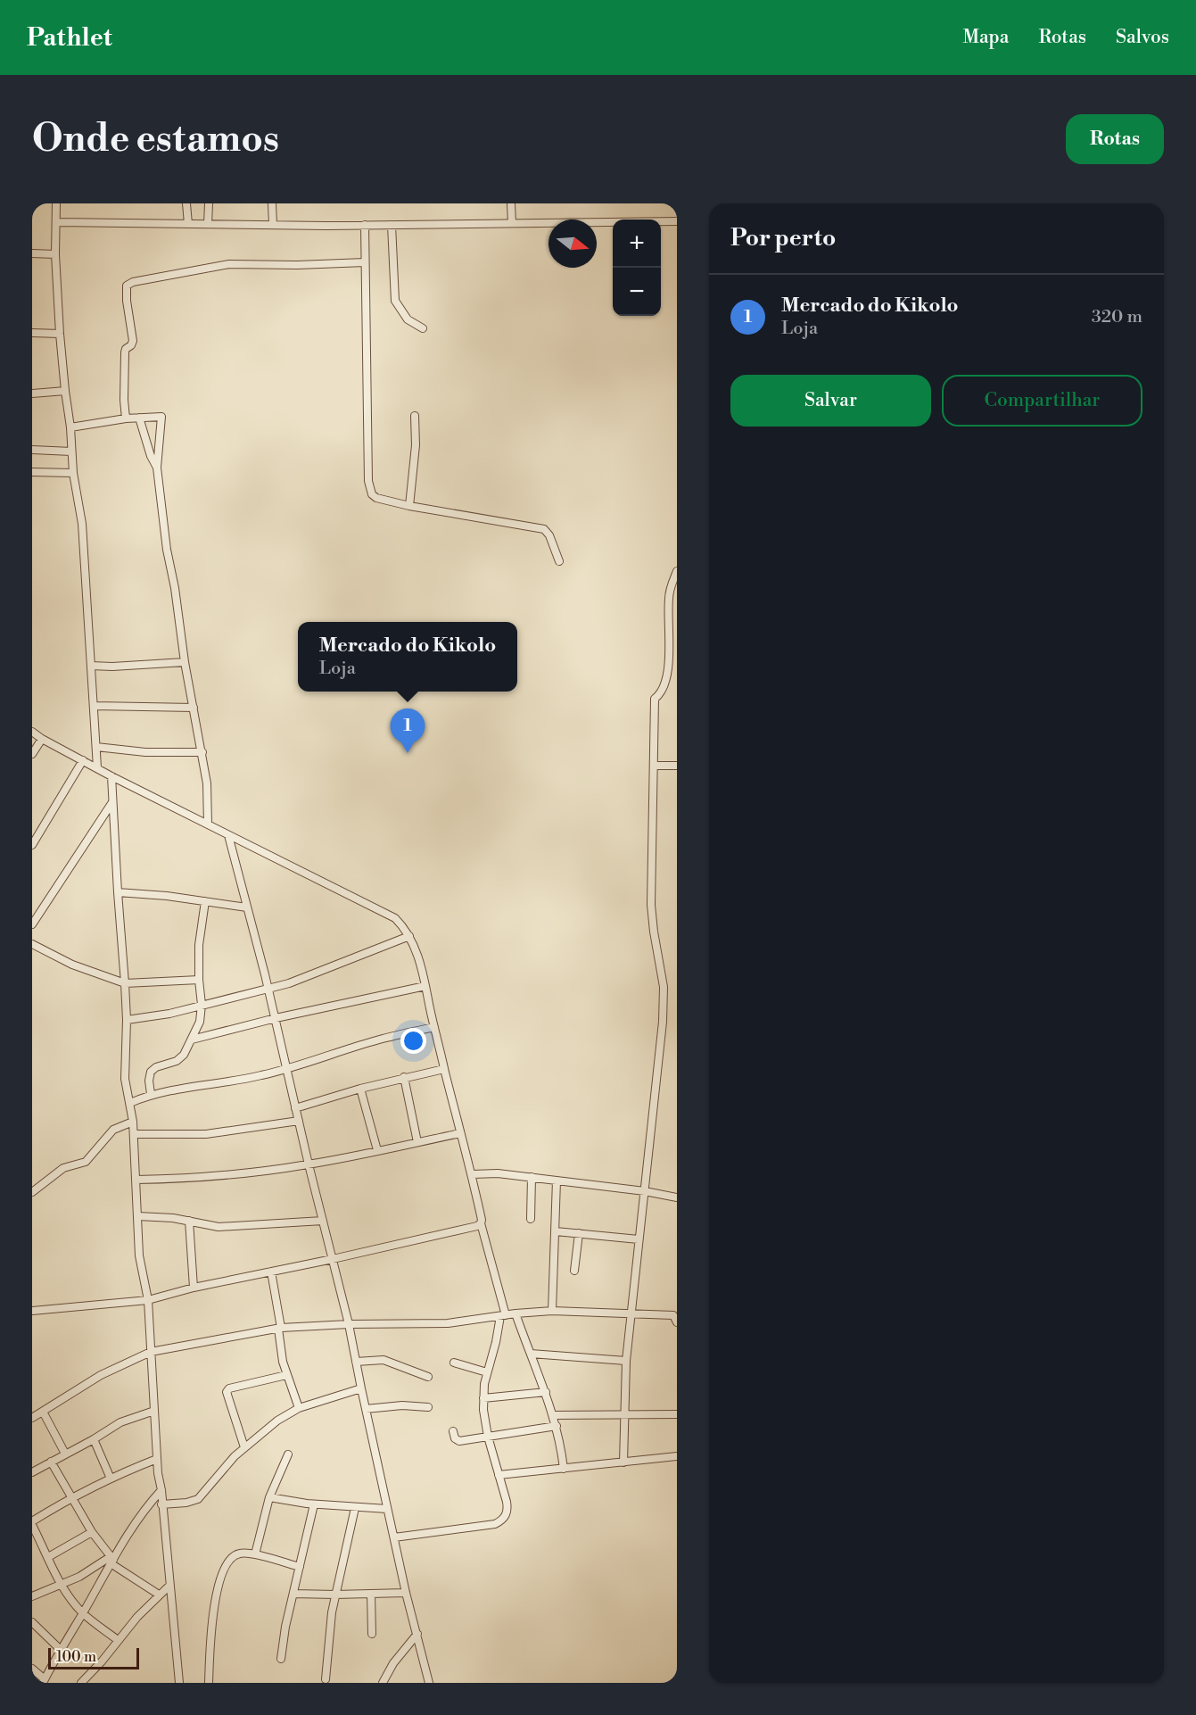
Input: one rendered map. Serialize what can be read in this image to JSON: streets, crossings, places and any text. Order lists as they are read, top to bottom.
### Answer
{
  "scale_bar": "100 m",
  "north": "right",
  "page": {
    "header": "Pathlet",
    "nav": ["Mapa", "Rotas", "Salvos"],
    "buttons": [
      "Rotas",
      ["Salvar", "Compartilhar"]
    ],
    "title": "Onde estamos",
    "heading": "Por perto",
    "map_buttons": ["+", "−"],
    "list": [
      {
        "mark": "1",
        "name": "Mercado do Kikolo",
        "note": "Loja",
        "value": "320 m"
      }
    ],
    "popup": ["Mercado do Kikolo", "Loja"],
    "pins": "1",
    "scale": "100 m"
  }
}
